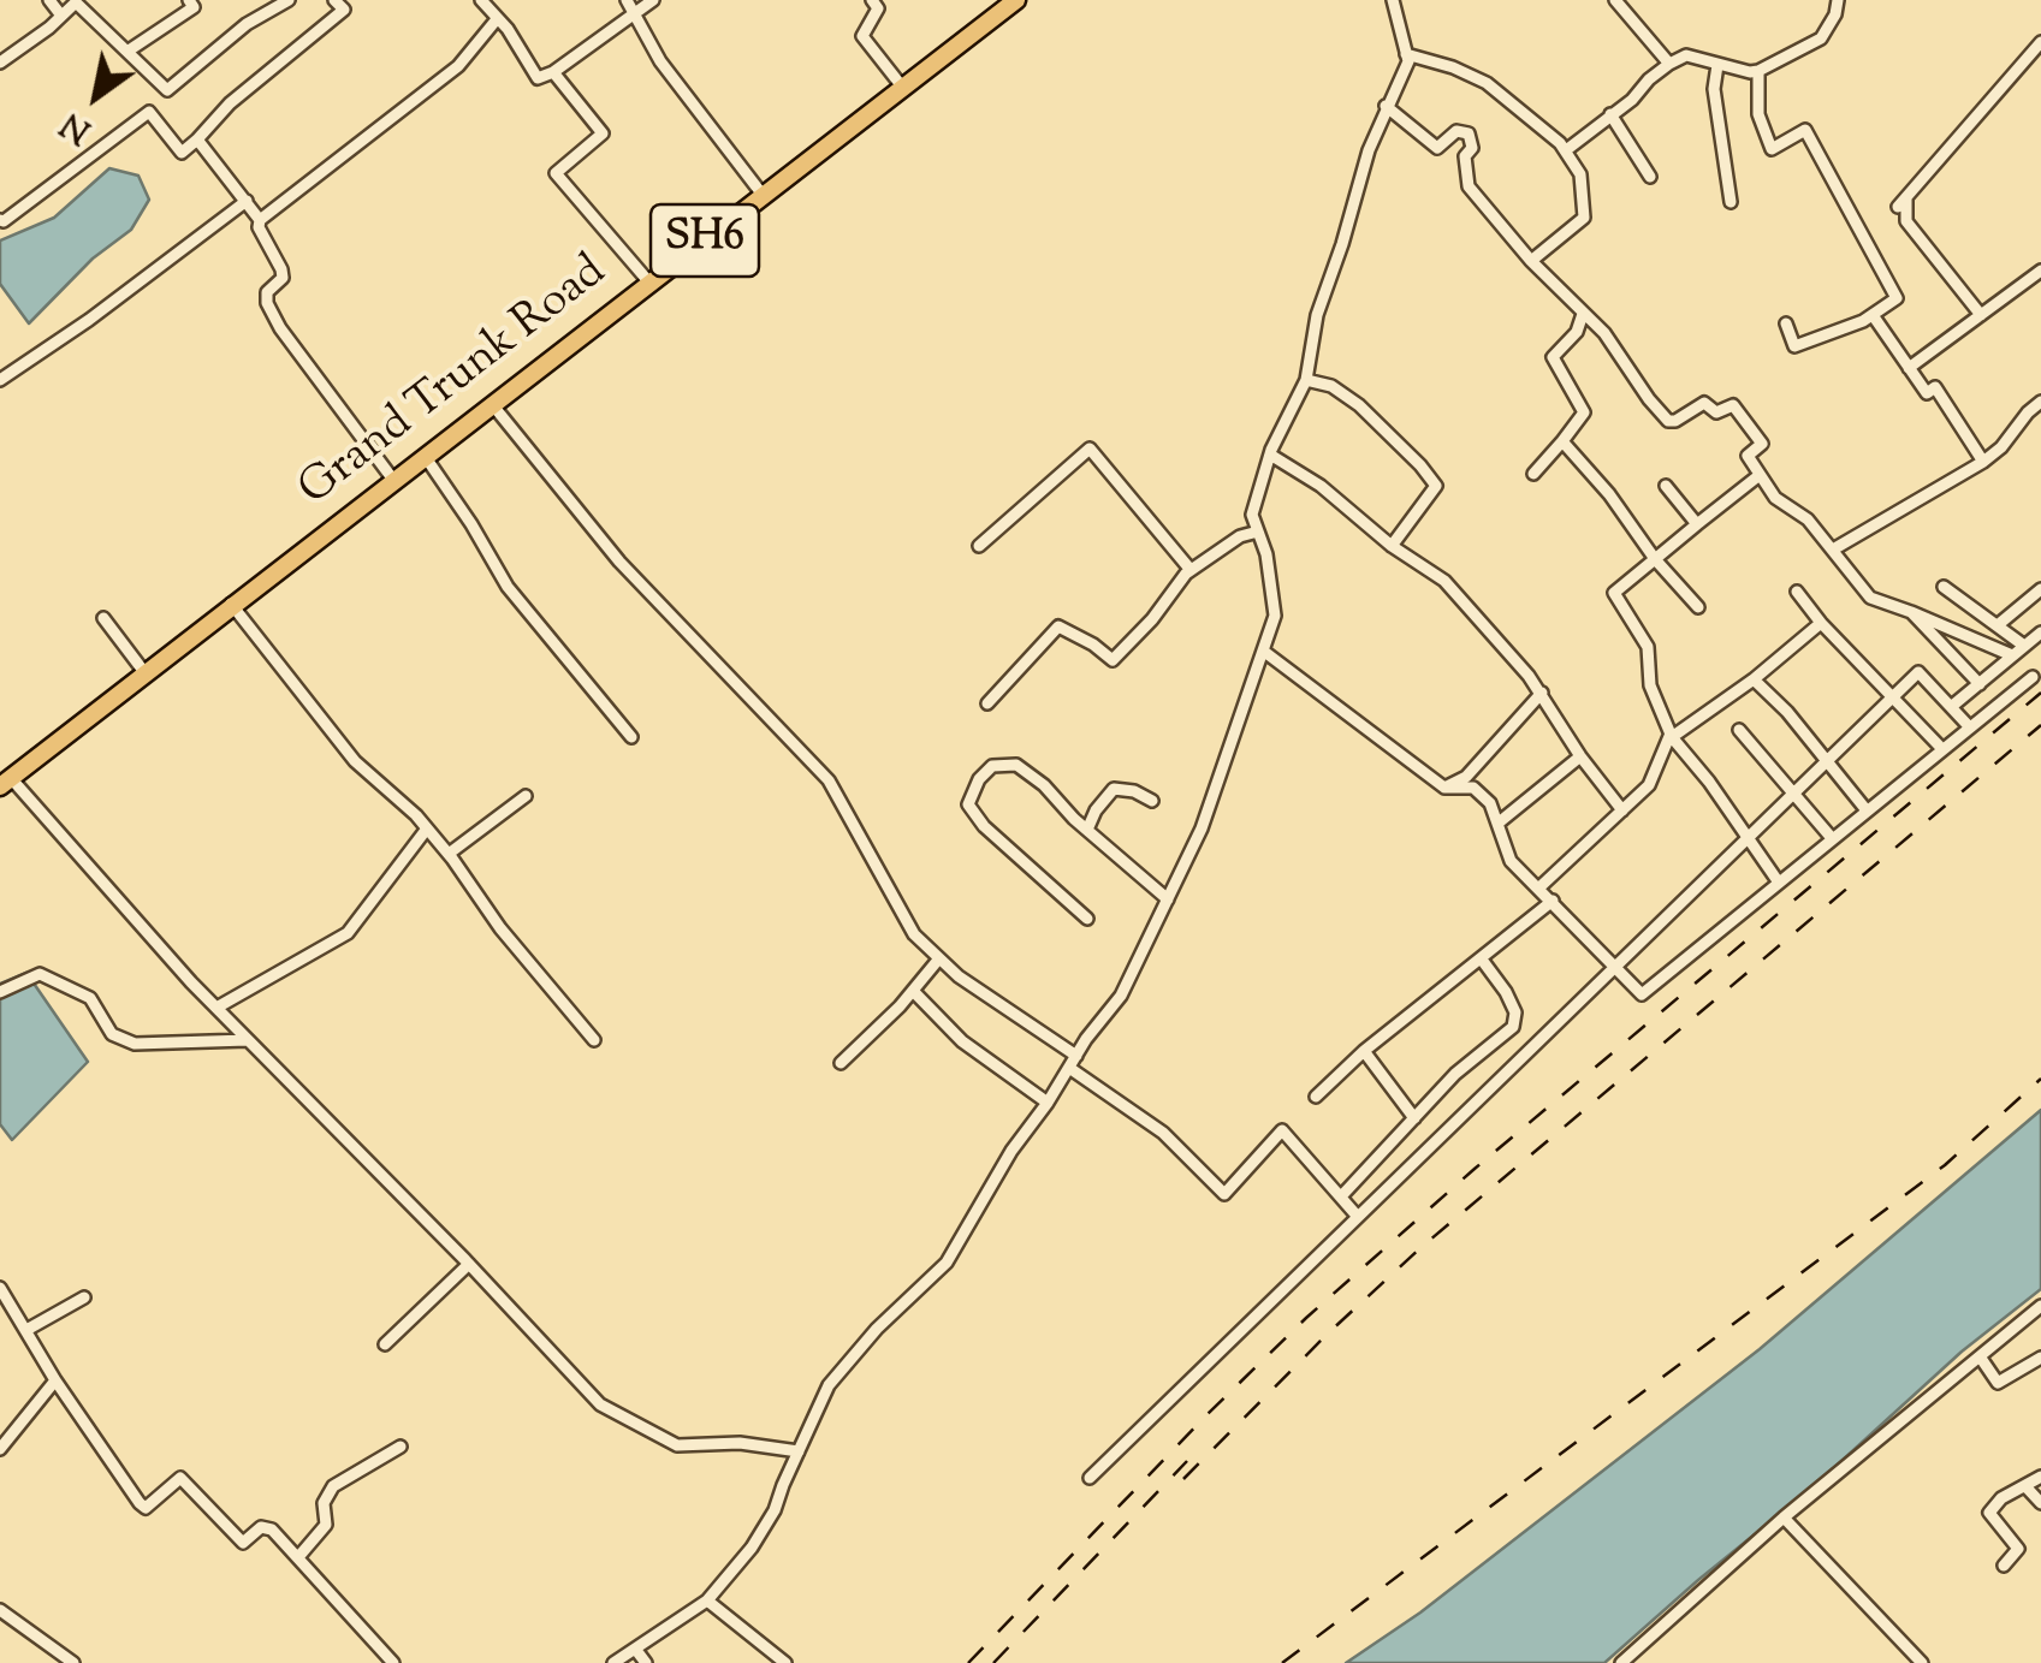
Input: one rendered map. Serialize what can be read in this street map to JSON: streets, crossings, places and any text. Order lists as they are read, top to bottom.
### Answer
{
  "streets": {
    "main road": ["SH6", "Grand Trunk Road"]
  },
  "north": "bottom left"
}
